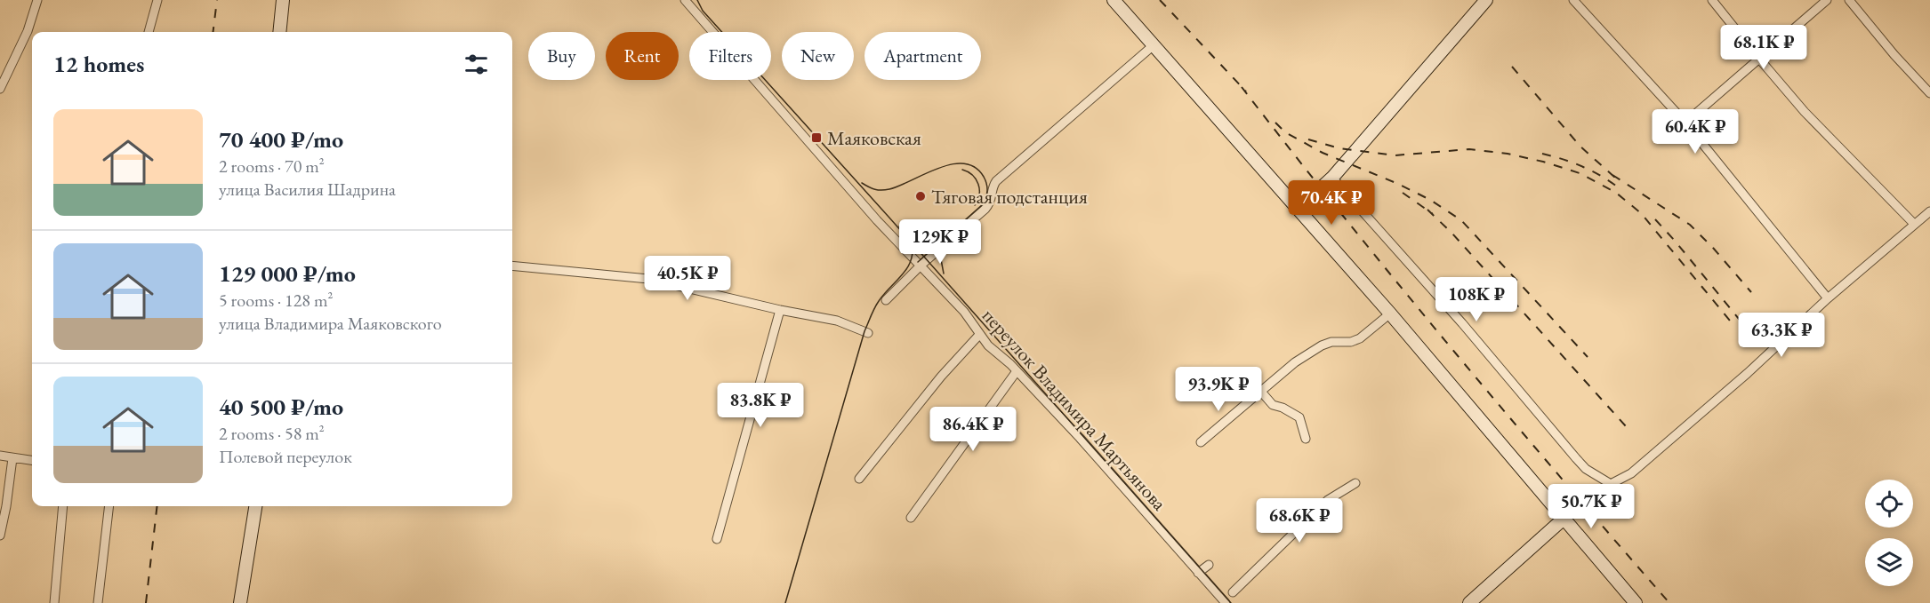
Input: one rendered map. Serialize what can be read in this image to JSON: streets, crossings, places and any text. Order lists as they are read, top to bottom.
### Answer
{
  "streets": {
    "street": ["переулок Владимира Мартьянова"]
  },
  "places": {
    "transit": ["Маяковская"],
    "other": ["Тяговая подстанция"]
  },
  "page": {
    "price": [
      "68.1K ₽",
      "60.4K ₽",
      "70.4K ₽",
      "129K ₽",
      "40.5K ₽",
      "108K ₽",
      "63.3K ₽",
      "93.9K ₽",
      "83.8K ₽",
      "86.4K ₽",
      "50.7K ₽",
      "68.6K ₽"
    ],
    "chip": [
      "Buy",
      "Rent",
      "Filters",
      "New",
      "Apartment"
    ],
    "heading": "12 homes",
    "list": [
      {
        "name": "70 400 ₽/mo",
        "note": "2 rooms · 70 m² · улица Василия Шадрина"
      },
      {
        "name": "129 000 ₽/mo",
        "note": "5 rooms · 128 m² · улица Владимира Маяковского"
      },
      {
        "name": "40 500 ₽/mo",
        "note": "2 rooms · 58 m² · Полевой переулок"
      }
    ]
  }
}
